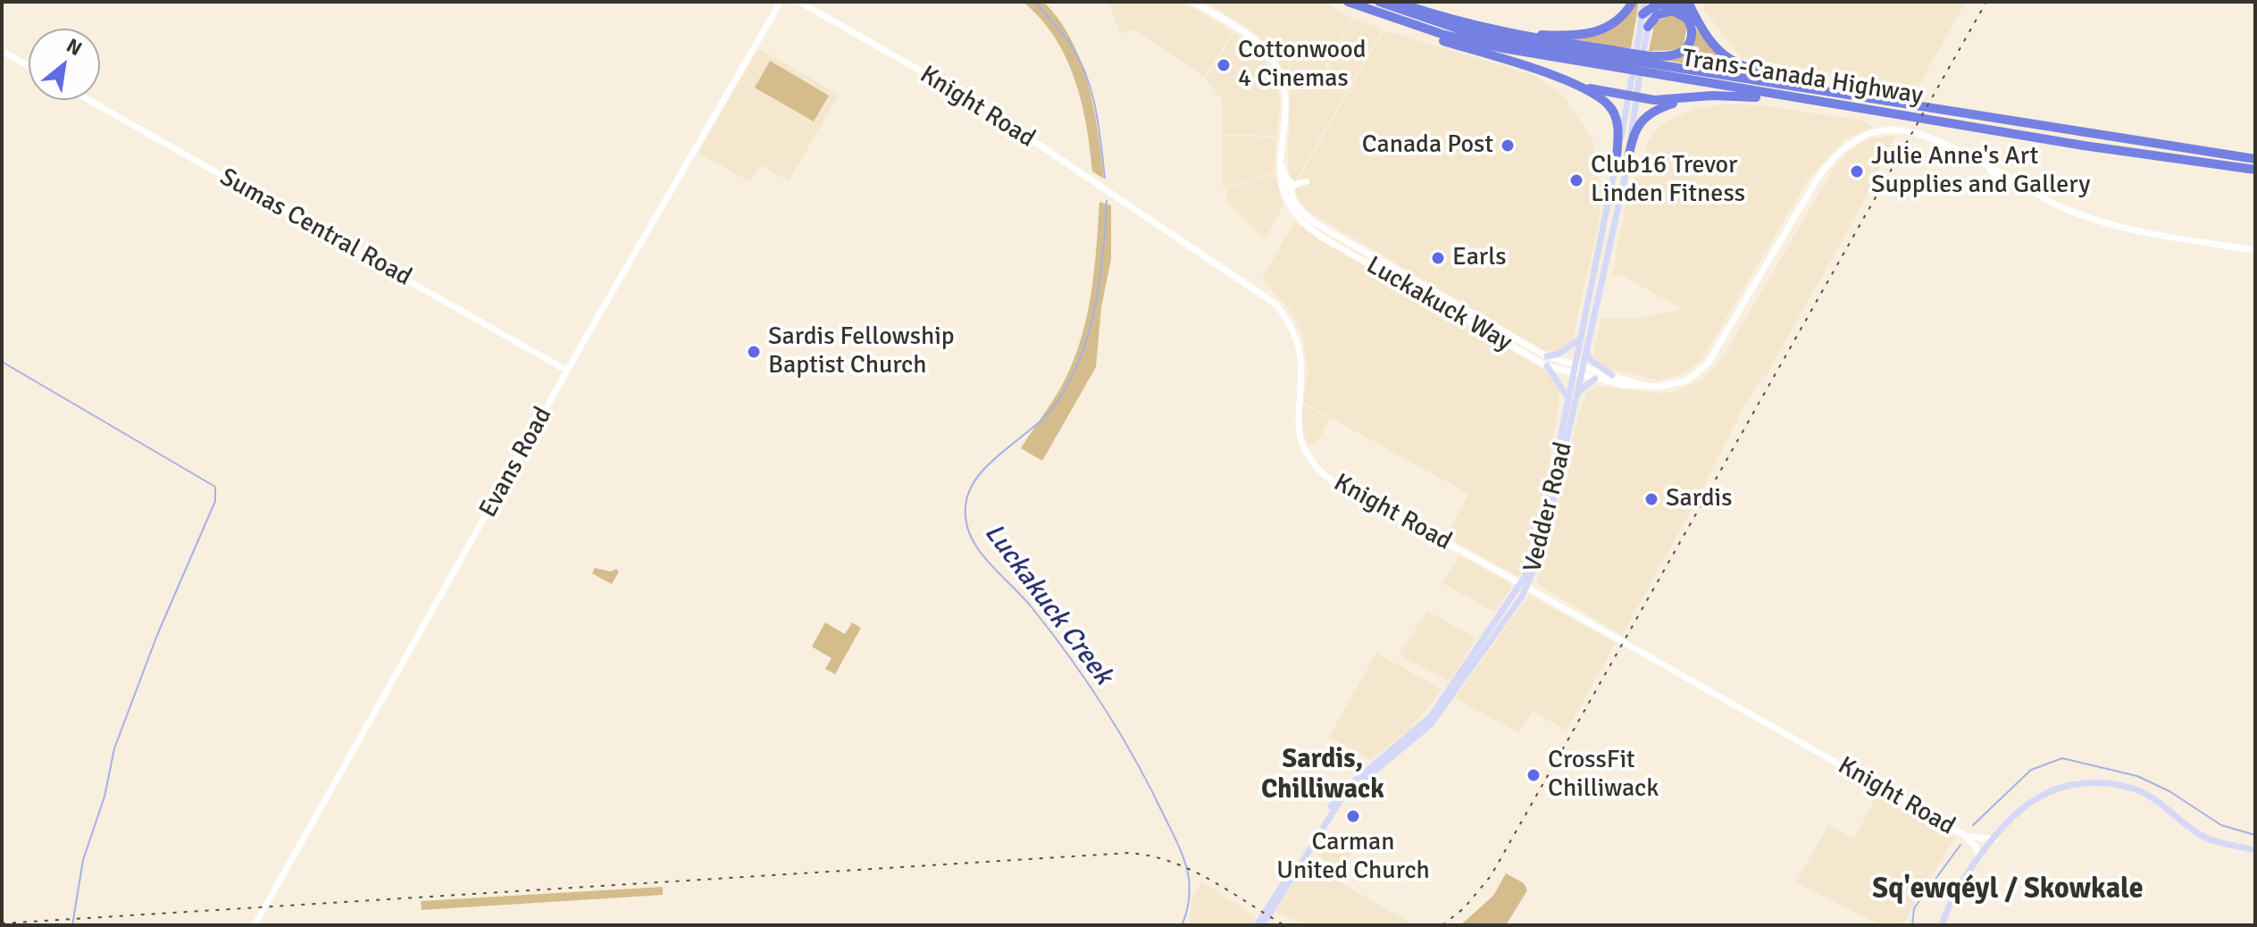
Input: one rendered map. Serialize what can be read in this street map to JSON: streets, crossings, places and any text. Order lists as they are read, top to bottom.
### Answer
{
  "streets": {
    "highway": ["Trans-Canada Highway"],
    "main road": ["Vedder Road"],
    "street": [
      "Knight Road",
      "Sumas Central Road",
      "Luckakuck Way",
      "Evans Road"
    ]
  },
  "crossings": [
    ["Knight Road", "Vedder Road"],
    ["Sumas Central Road", "Evans Road"],
    ["Luckakuck Way", "Vedder Road"]
  ],
  "districts": ["Sardis, Chilliwack", "Sq'ewqéyl / Skowkale"],
  "water": ["Luckakuck Creek"],
  "places": [
    "Cottonwood 4 Cinemas",
    "Canada Post",
    "Julie Anne's Art Supplies and Gallery",
    "Club16 Trevor Linden Fitness",
    "Earls",
    "Sardis Fellowship Baptist Church",
    "Sardis",
    "CrossFit Chilliwack",
    "Carman United Church"
  ],
  "north": "top right"
}
